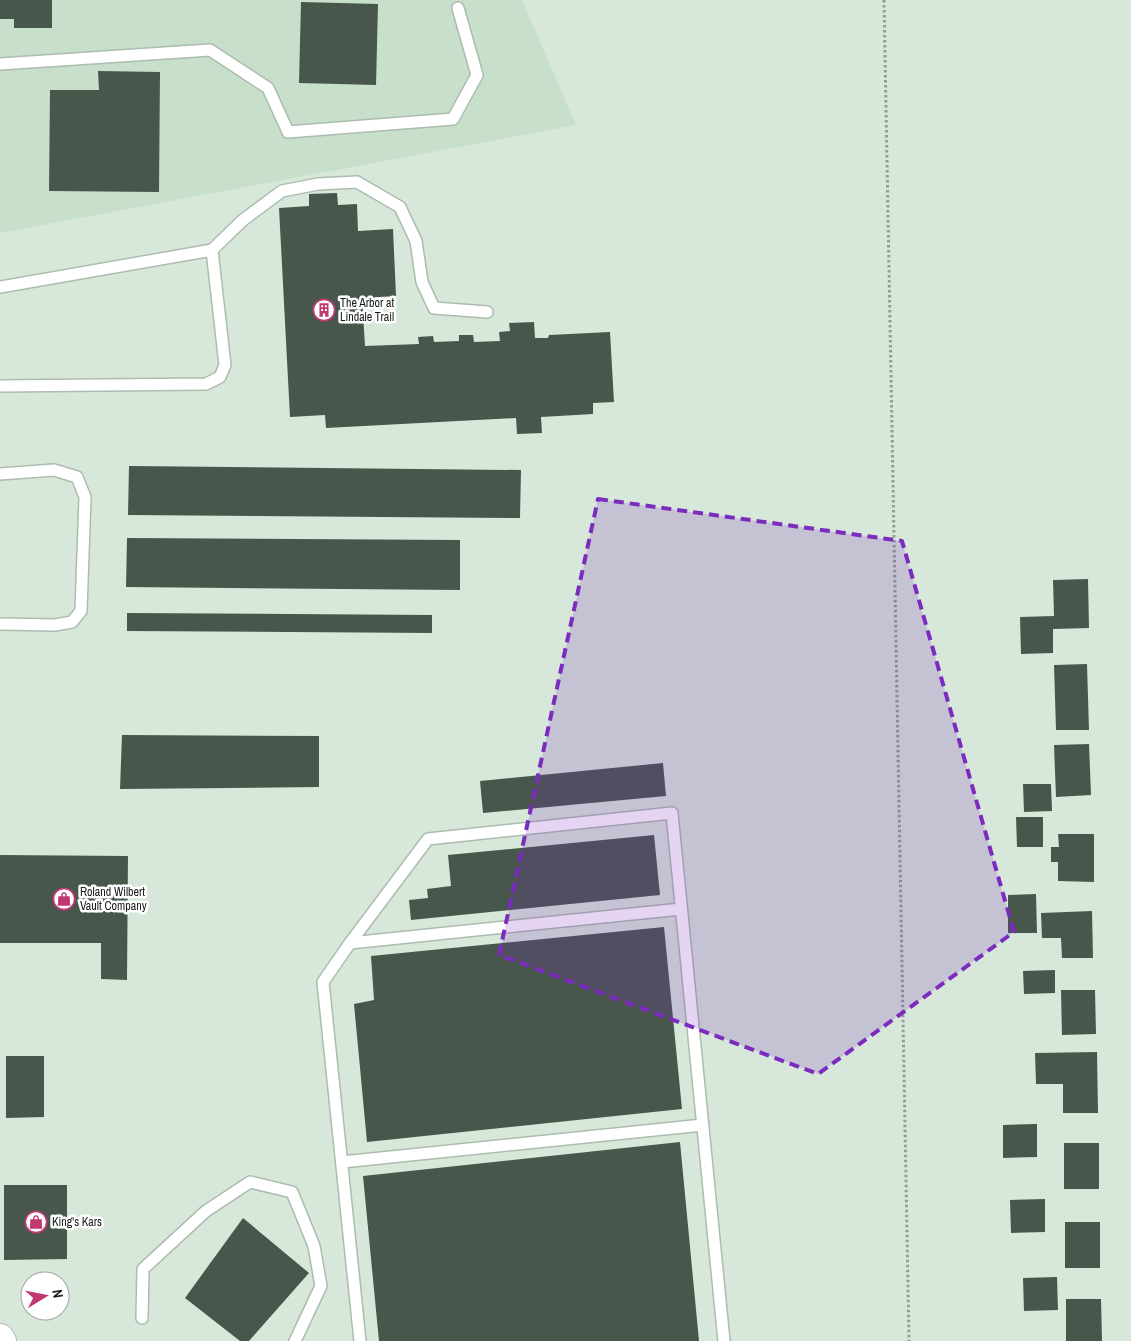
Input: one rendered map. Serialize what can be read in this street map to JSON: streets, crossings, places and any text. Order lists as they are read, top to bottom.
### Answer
{
  "places": {
    "building": ["The Arbor at Lindale Trail"],
    "shop": ["Roland Wilbert Vault Company", "King's Kars"]
  },
  "north": "right"
}
